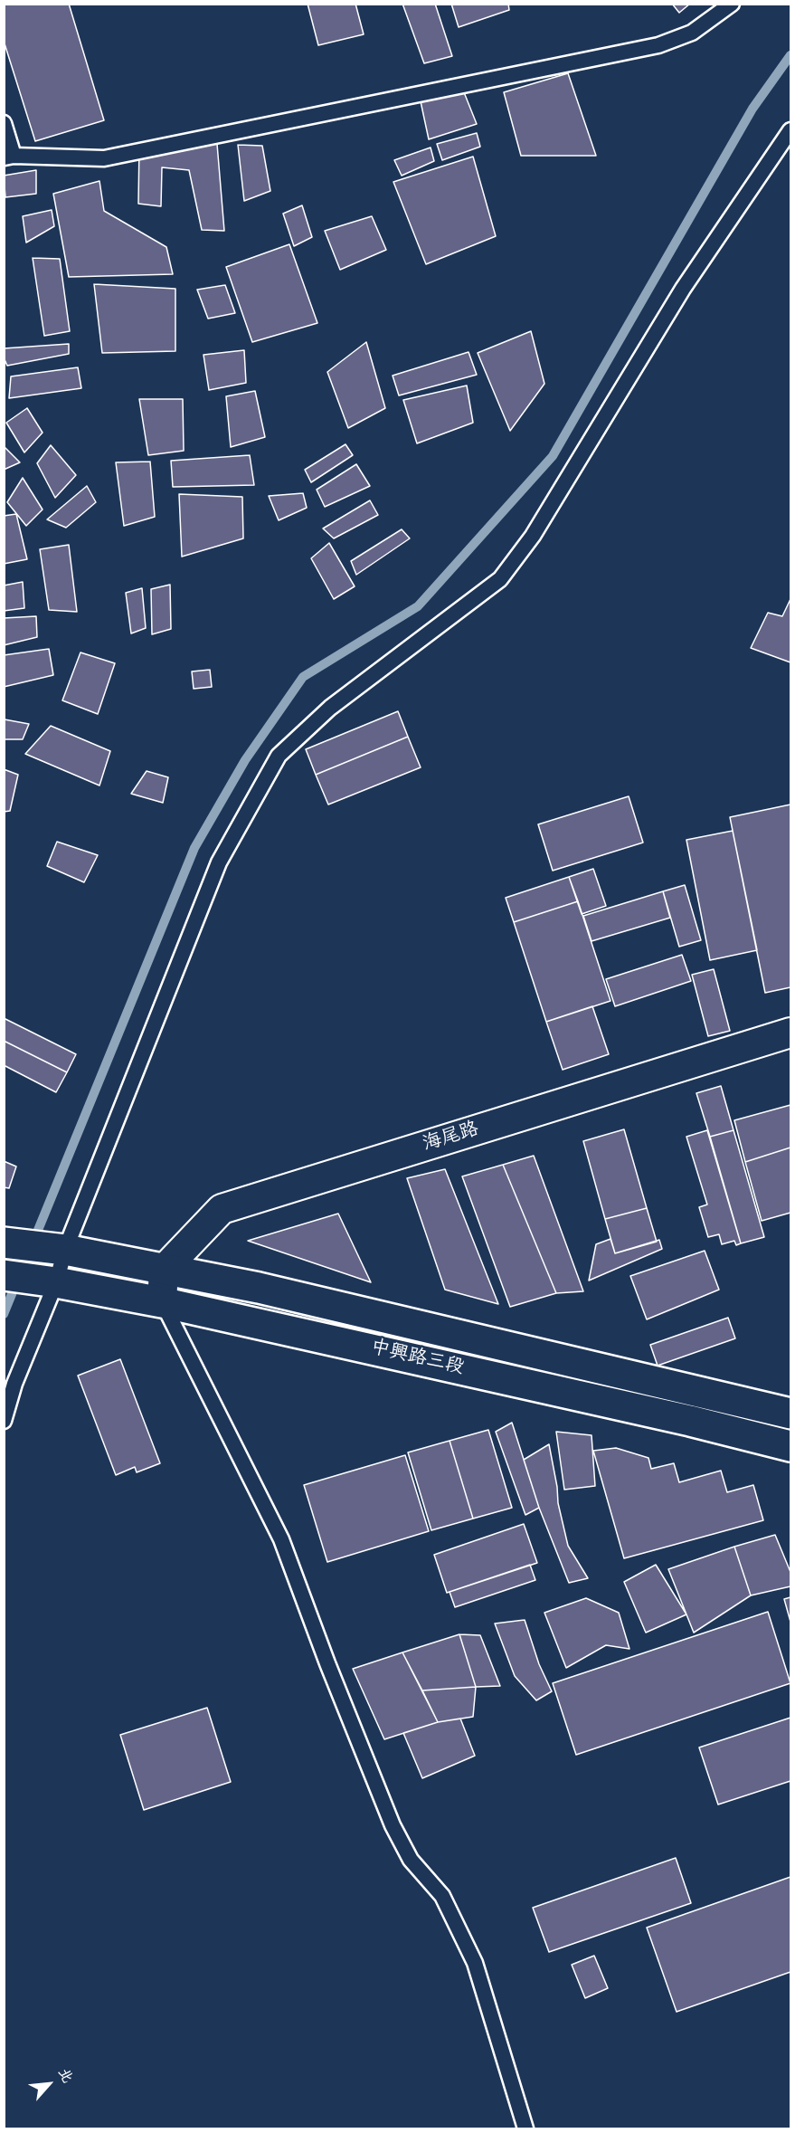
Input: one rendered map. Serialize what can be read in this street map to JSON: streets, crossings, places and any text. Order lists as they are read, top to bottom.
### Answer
{
  "streets": {
    "main road": ["中興路三段"],
    "street": ["海尾路"]
  },
  "crossings": [
    ["海尾路", "中興路三段"]
  ],
  "north": "top right"
}
